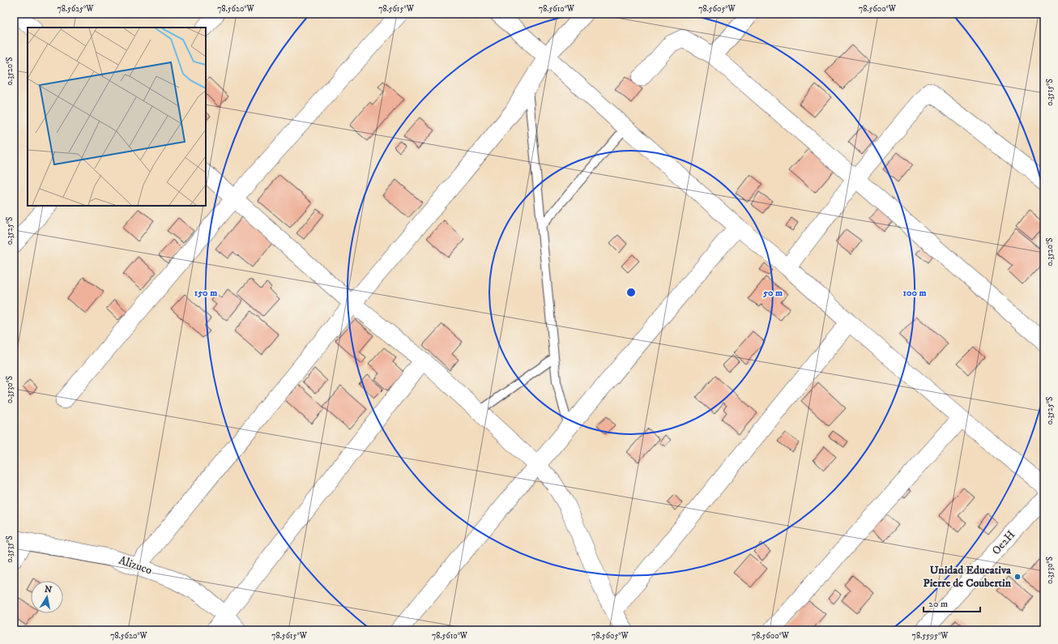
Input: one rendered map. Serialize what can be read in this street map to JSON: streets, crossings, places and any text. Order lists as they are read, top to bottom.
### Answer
{
  "streets": {
    "street": ["Oe2H", "Alizuco"]
  },
  "places": ["Unidad Educativa Pierre de Coubertin"],
  "scale_bar": "20 m",
  "north": "top",
  "coordinates": [
    "78.5625°W",
    "78.5620°W",
    "78.5615°W",
    "78.5610°W",
    "78.5605°W",
    "78.5600°W",
    "0.3520°S",
    "0.3515°S",
    "0.3525°S",
    "0.3530°S",
    "0.3535°S",
    "78.5595°W"
  ],
  "rings": ["50 m", "100 m", "150 m"]
}
